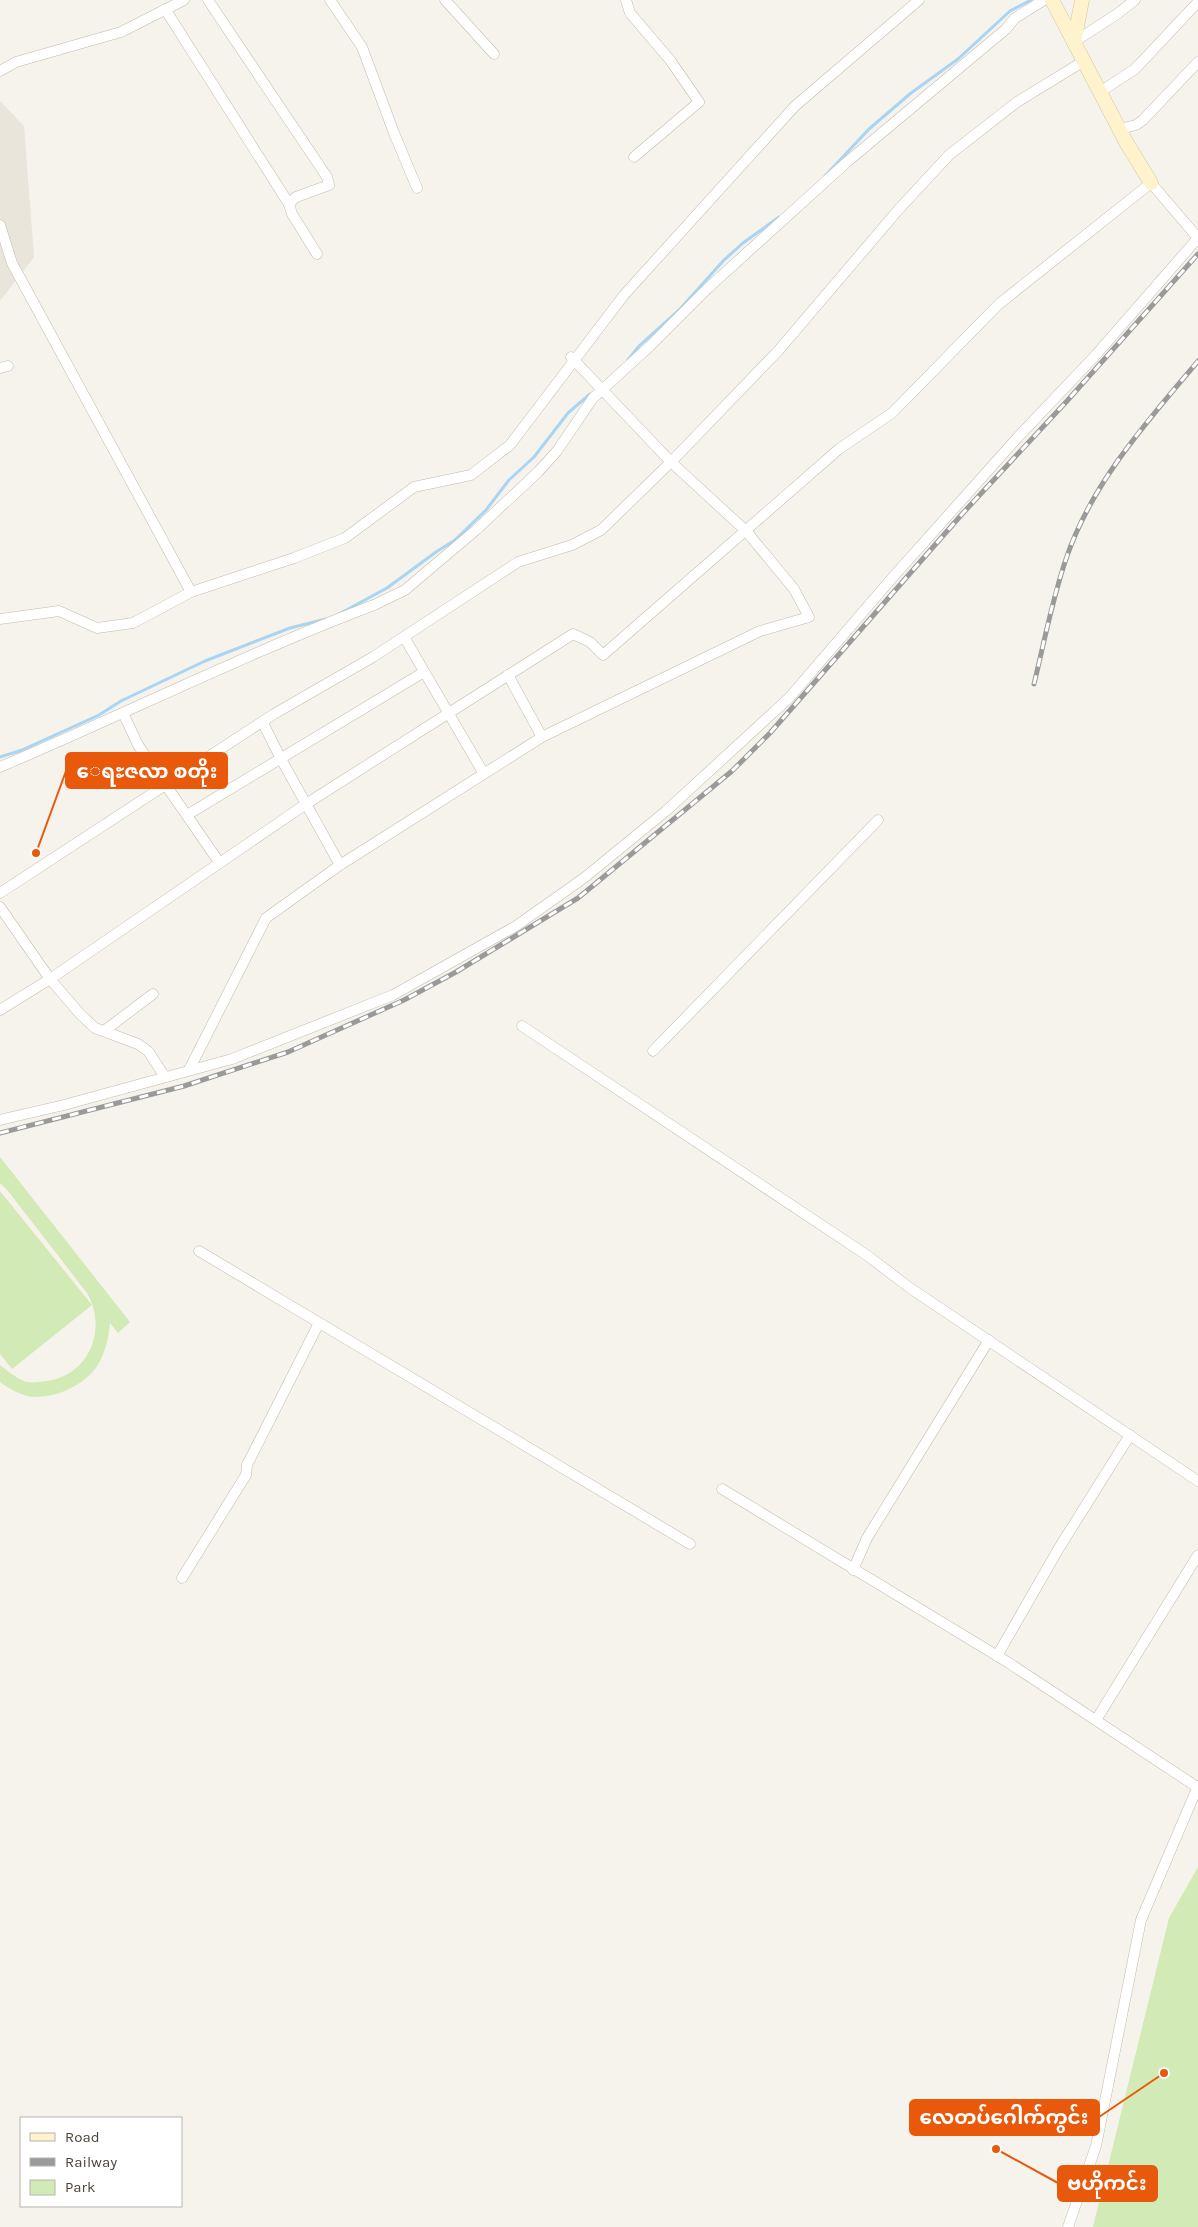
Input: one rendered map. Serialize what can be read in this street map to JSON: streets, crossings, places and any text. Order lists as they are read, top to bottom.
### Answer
{
  "places": ["ေရႊဇလာ စတိုး", "လေတပ်ဂေါက်ကွင်း", "ဗဟိုကင်း"],
  "legend": ["Road", "Railway", "Park"]
}
